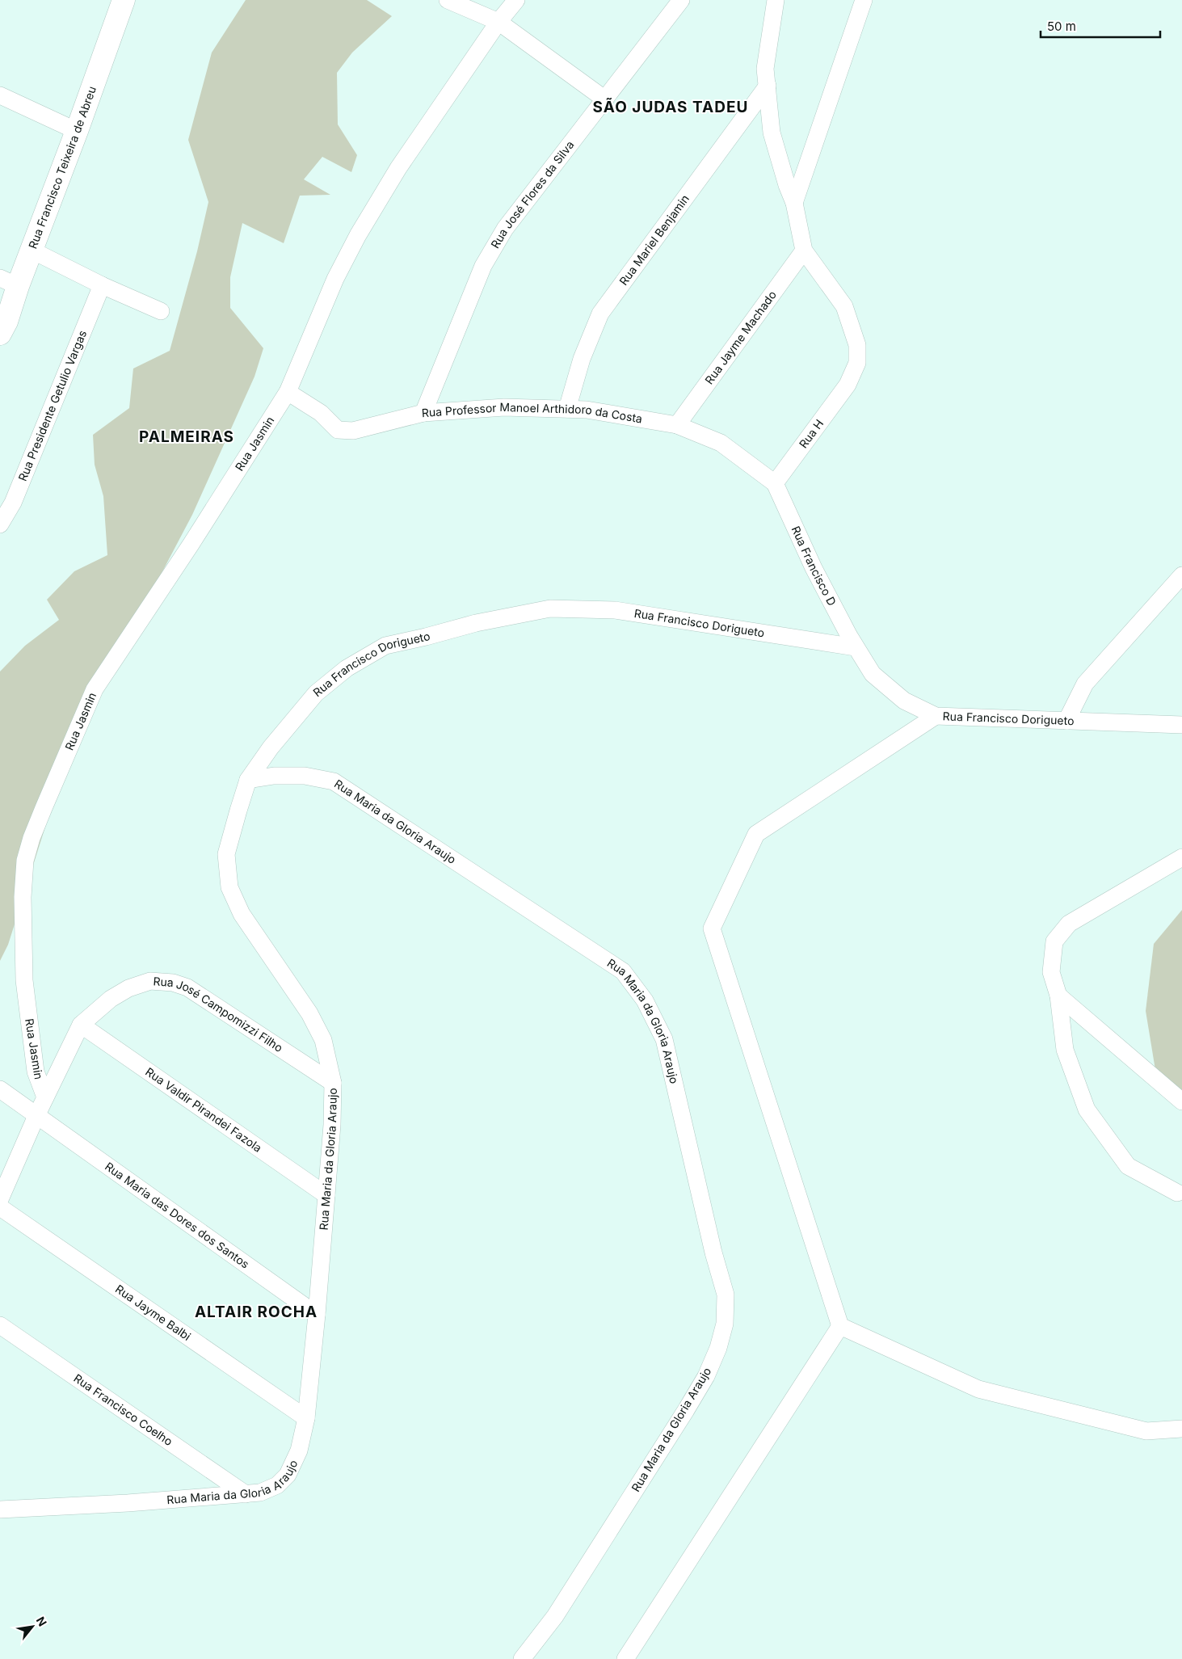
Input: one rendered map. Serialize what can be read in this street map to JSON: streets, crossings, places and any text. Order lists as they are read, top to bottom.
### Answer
{
  "streets": {
    "street": [
      "Rua Francisco Teixeira de Abreu",
      "Rua José Flores da Silva",
      "Rua Mariel Benjamin",
      "Rua Jayme Machado",
      "Rua Presidente Getulio Vargas",
      "Rua Professor Manoel Arthidoro da Costa",
      "Rua H",
      "Rua Jasmin",
      "Rua Francisco D",
      "Rua Francisco Dorigueto",
      "Rua Maria da Gloria Araujo",
      "Rua José Campomizzi Filho",
      "Rua Valdir Pirandei Fazola",
      "Rua Maria das Dores dos Santos",
      "Rua Jayme Balbi",
      "Rua Francisco Coelho"
    ]
  },
  "crossings": [
    ["Rua José Flores da Silva", "Rua Professor Manoel Arthidoro da Costa"],
    ["Rua Mariel Benjamin", "Rua Professor Manoel Arthidoro da Costa"],
    ["Rua Jayme Machado", "Rua Professor Manoel Arthidoro da Costa"],
    ["Rua Jayme Machado", "Rua H"],
    ["Rua Professor Manoel Arthidoro da Costa", "Rua H"],
    ["Rua Professor Manoel Arthidoro da Costa", "Rua Jasmin"],
    ["Rua Professor Manoel Arthidoro da Costa", "Rua Francisco D"],
    ["Rua H", "Rua Francisco D"],
    ["Rua Jasmin", "Rua José Campomizzi Filho"],
    ["Rua Francisco D", "Rua Francisco Dorigueto"],
    ["Rua Francisco Dorigueto", "Rua Maria da Gloria Araujo"],
    ["Rua Maria da Gloria Araujo", "Rua José Campomizzi Filho"],
    ["Rua Maria da Gloria Araujo", "Rua Valdir Pirandei Fazola"],
    ["Rua Maria da Gloria Araujo", "Rua Maria das Dores dos Santos"],
    ["Rua Maria da Gloria Araujo", "Rua Jayme Balbi"],
    ["Rua Maria da Gloria Araujo", "Rua Francisco Coelho"],
    ["Rua José Campomizzi Filho", "Rua Valdir Pirandei Fazola"],
    ["Rua José Campomizzi Filho", "Rua Maria das Dores dos Santos"]
  ],
  "districts": ["SÃO JUDAS TADEU", "PALMEIRAS", "ALTAIR ROCHA"],
  "scale_bar": "50 m",
  "north": "top right"
}
